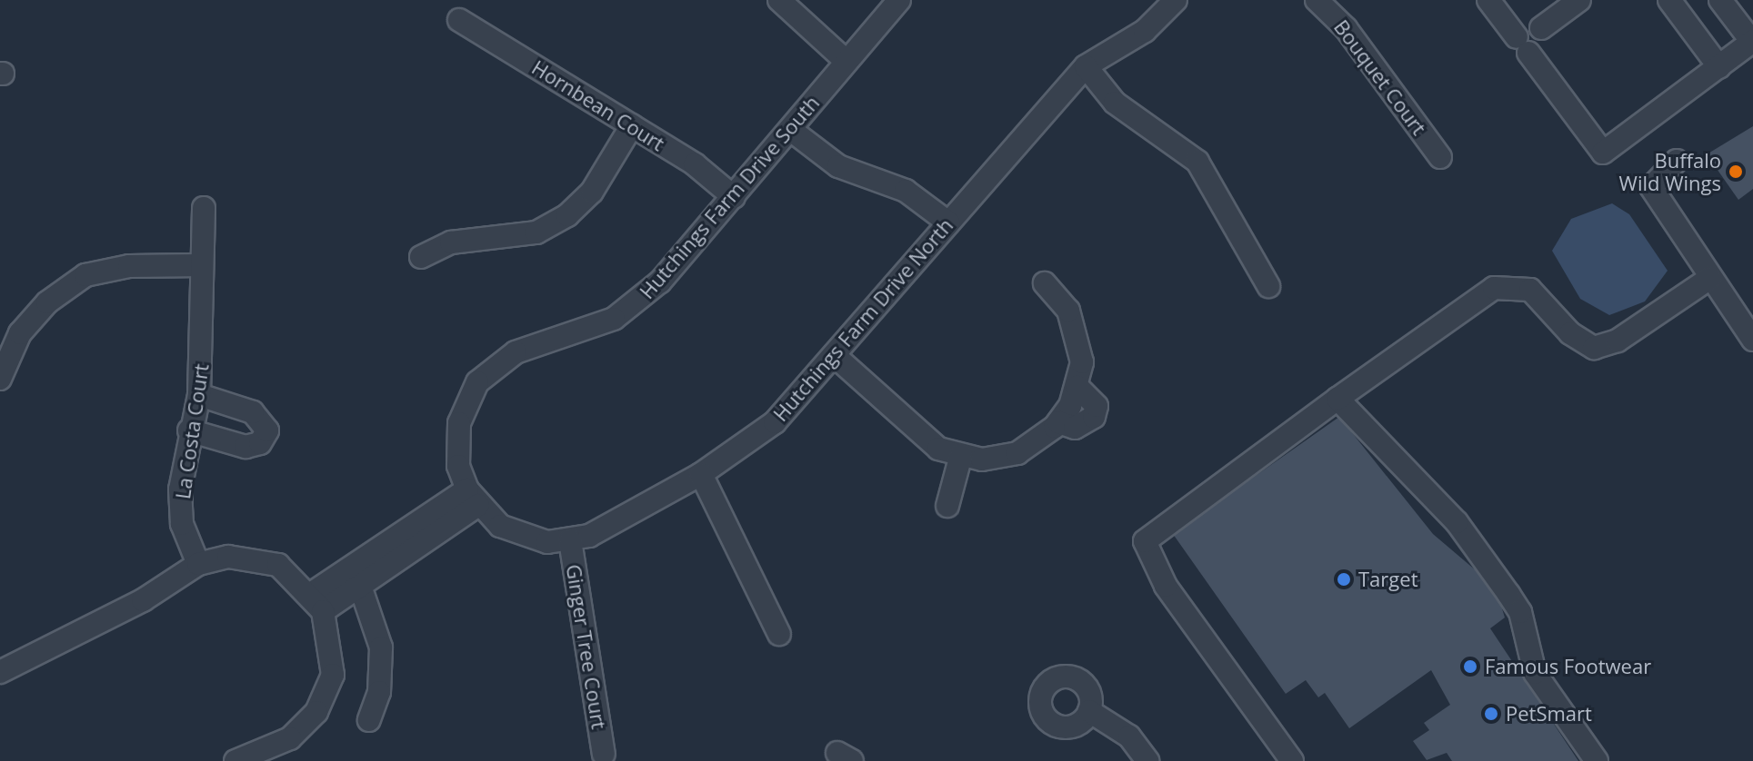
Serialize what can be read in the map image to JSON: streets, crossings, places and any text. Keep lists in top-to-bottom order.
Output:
{
  "streets": {
    "street": [
      "Bouquet Court",
      "Hornbean Court",
      "Hutchings Farm Drive South",
      "Hutchings Farm Drive North",
      "La Costa Court",
      "Ginger Tree Court"
    ]
  },
  "crossings": [
    ["Hornbean Court", "Hutchings Farm Drive South"],
    ["Hutchings Farm Drive South", "Hutchings Farm Drive North"],
    ["Hutchings Farm Drive North", "Ginger Tree Court"]
  ],
  "places": [
    "Buffalo Wild Wings",
    "Target",
    "Famous Footwear",
    "PetSmart"
  ]
}
